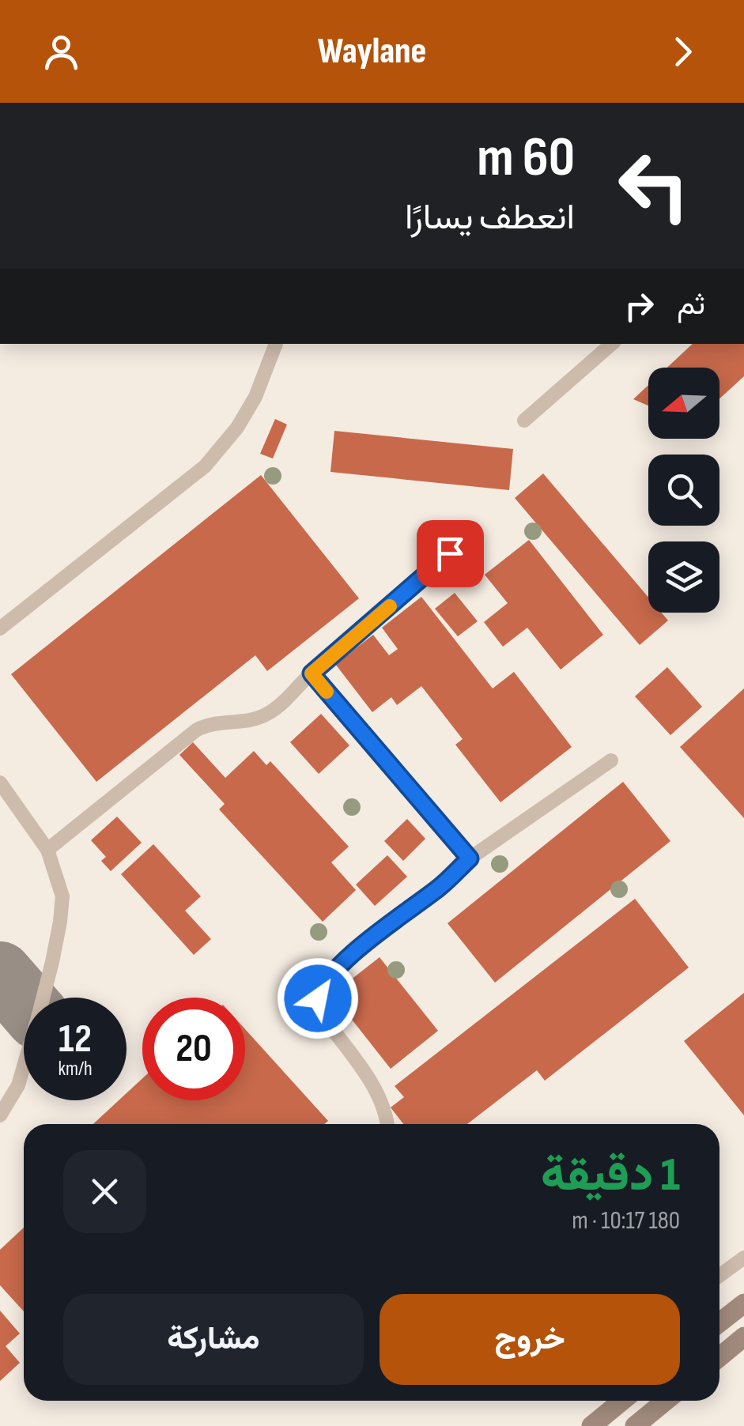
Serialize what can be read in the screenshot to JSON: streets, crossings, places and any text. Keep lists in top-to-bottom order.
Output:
{
  "north": "left",
  "page": {
    "header": "Waylane",
    "turn": ["60 m", "انعطف يسارًا"],
    "then": "ثم",
    "speed": "12 km/h",
    "limit": "20",
    "heading": ["1 دقيقة", "180 m · 10:17"],
    "buttons": ["خروج", "مشاركة"]
  }
}
